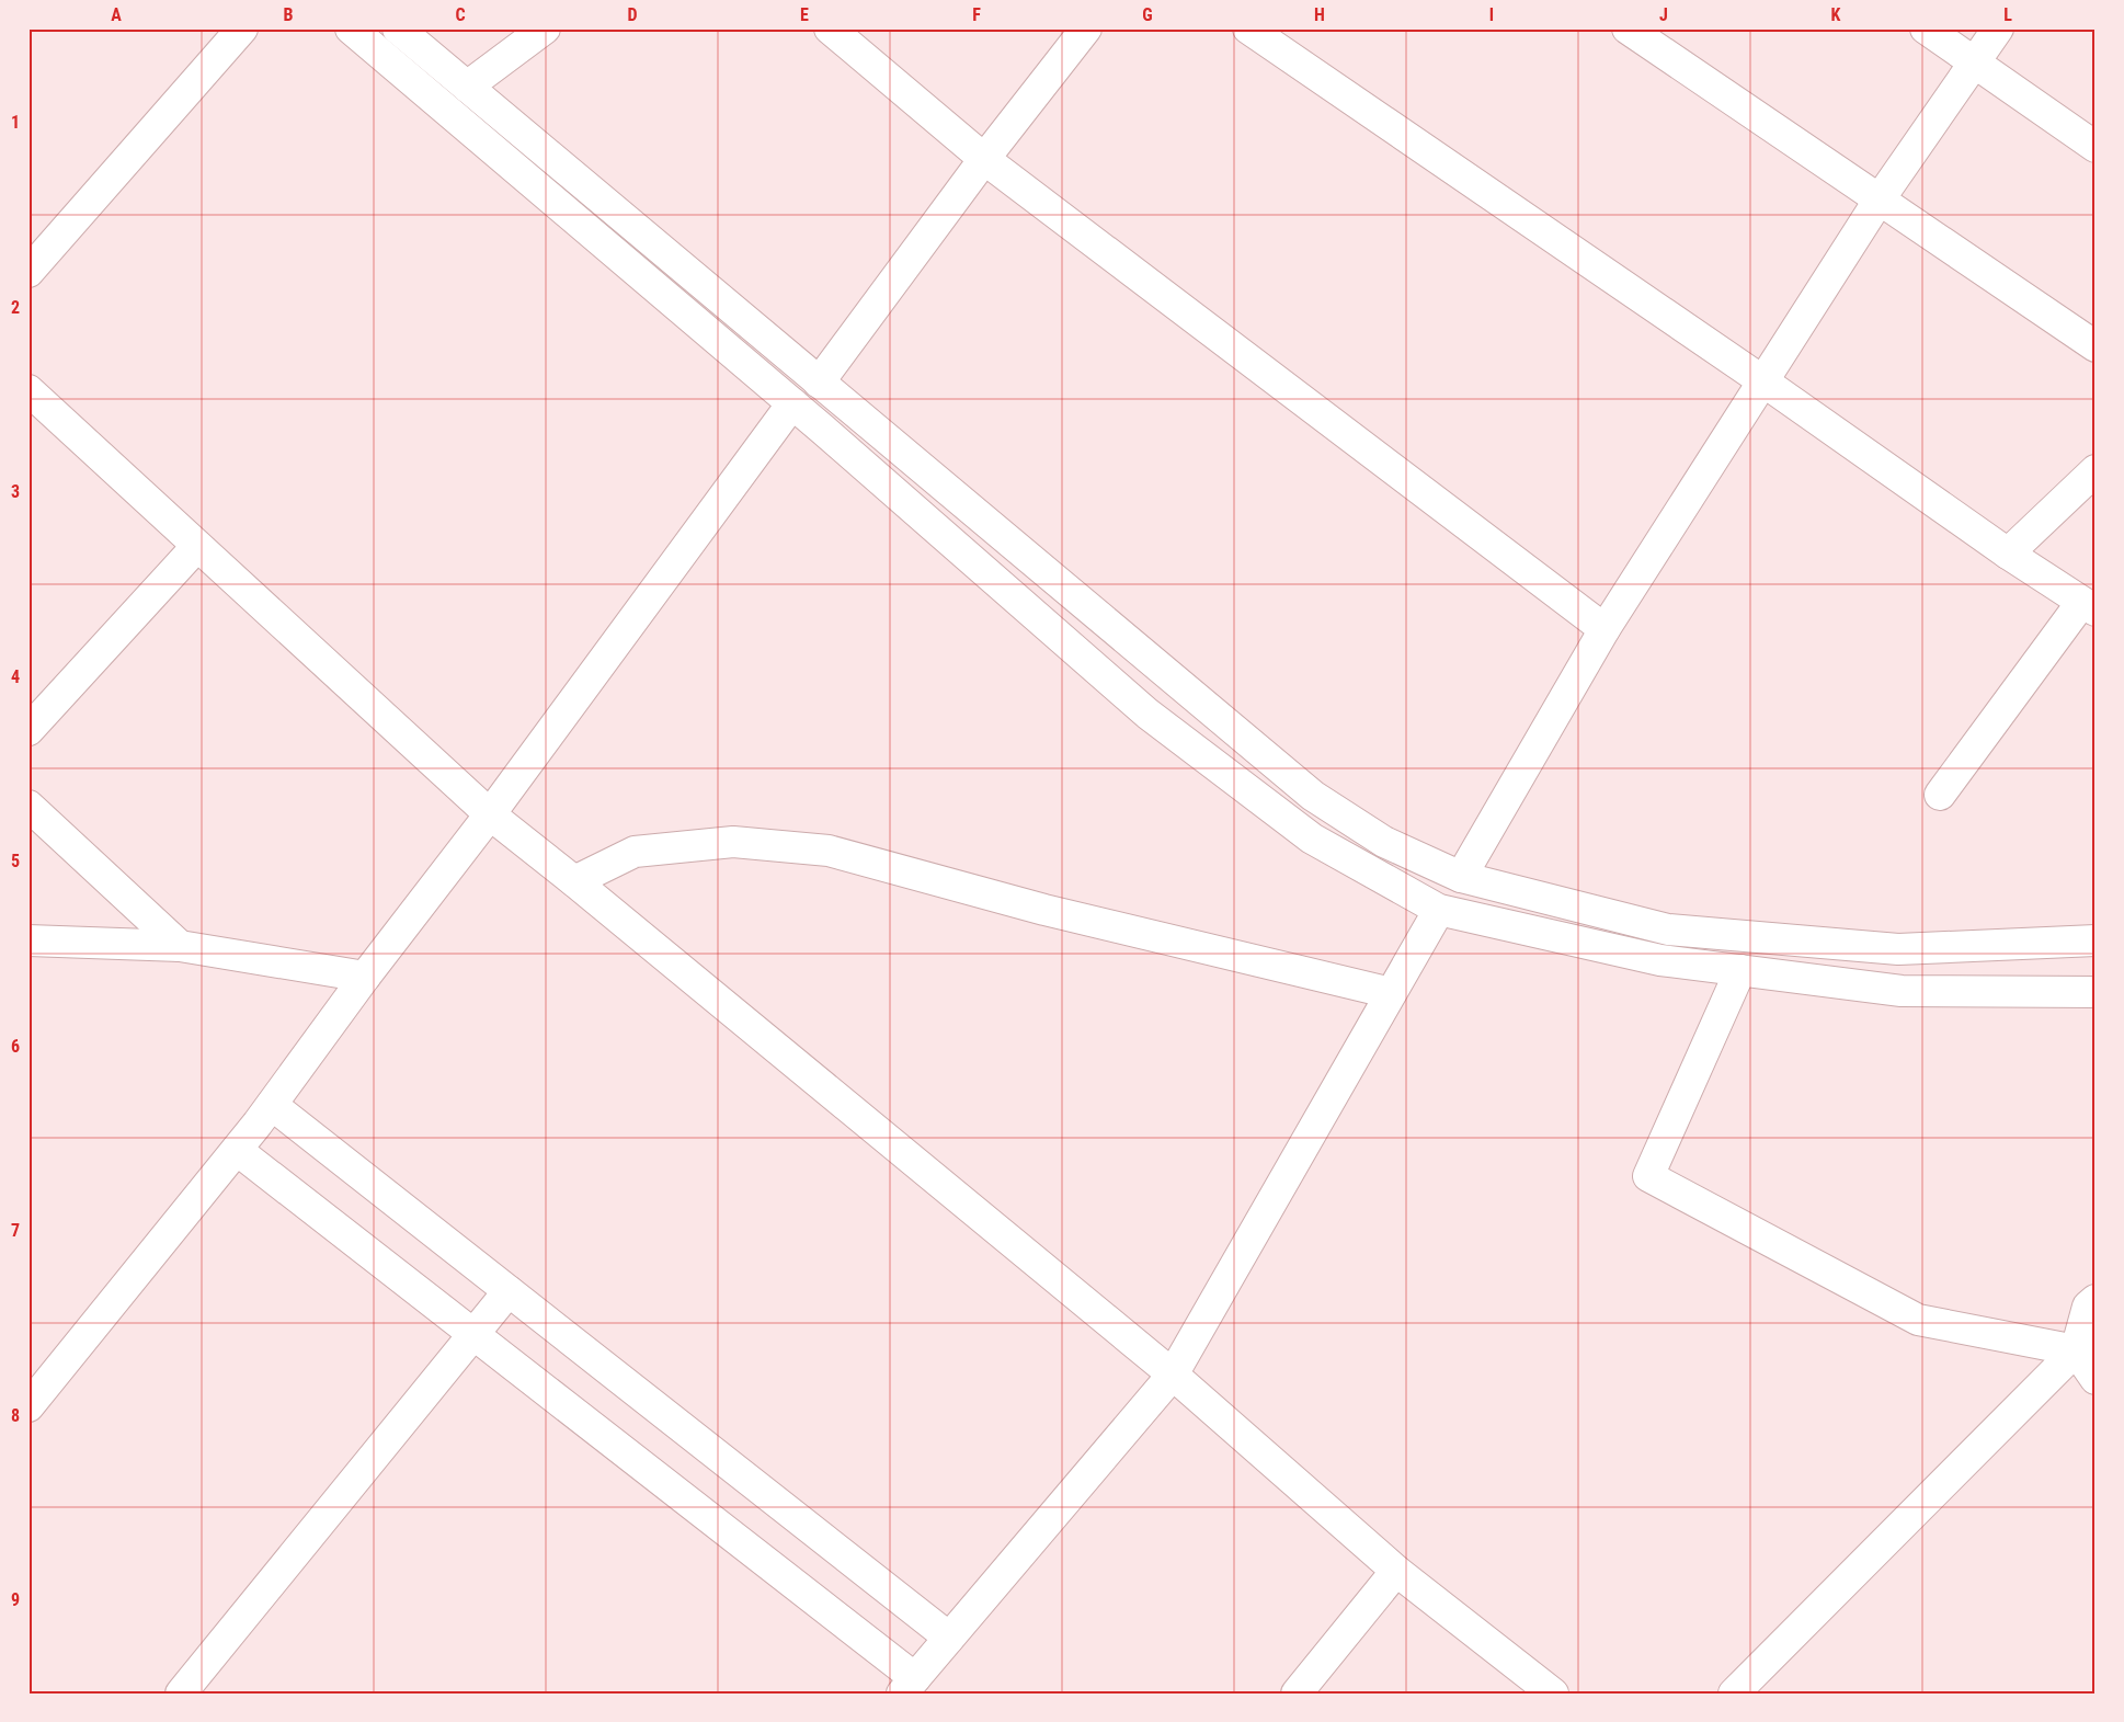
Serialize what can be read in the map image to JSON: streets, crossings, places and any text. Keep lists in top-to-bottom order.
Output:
{
  "grid": {
    "columns": [
      "A",
      "B",
      "C",
      "D",
      "E",
      "F",
      "G",
      "H",
      "I",
      "J",
      "K",
      "L"
    ],
    "rows": [
      "1",
      "2",
      "3",
      "4",
      "5",
      "6",
      "7",
      "8",
      "9"
    ]
  }
}
